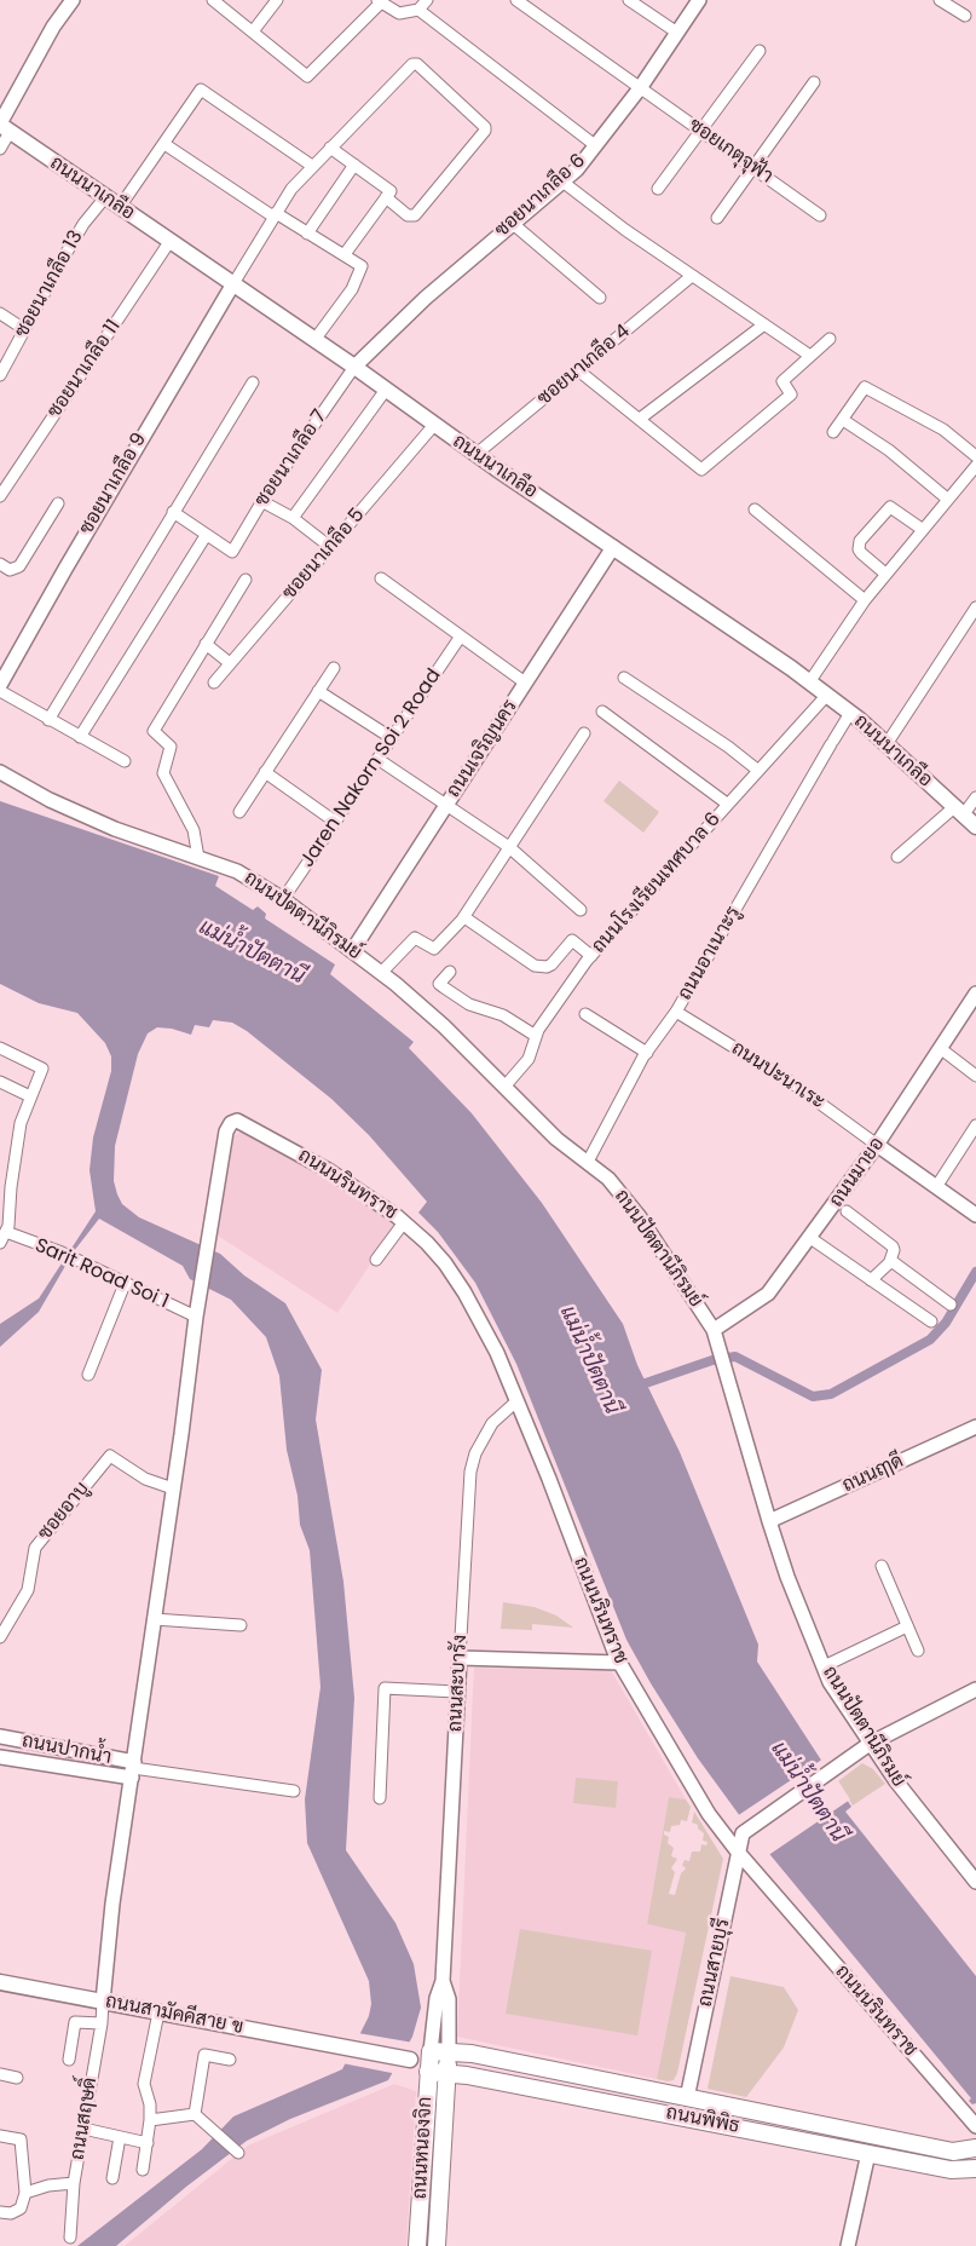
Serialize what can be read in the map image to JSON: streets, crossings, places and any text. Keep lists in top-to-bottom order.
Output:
{
  "streets": {
    "main road": [
      "ถนนนาเกลือ",
      "ถนนสามัคคีสาย ข",
      "ถนนพิพิธ",
      "ถนนหนองจิก"
    ],
    "street": [
      "ซอยเกตุจุฟ้า",
      "ซอยนาเกลือ 6",
      "ซอยนาเกลือ 13",
      "ซอยนาเกลือ 4",
      "ซอยนาเกลือ 11",
      "ซอยนาเกลือ 7",
      "ซอยนาเกลือ 9",
      "ซอยนาเกลือ 5",
      "ถนนเจริญนคร",
      "Jaren Nakorn Soi 2 Road",
      "ถนนโรงเรียนเทศบาล 6",
      "ถนนปัตตานีภิรมย์",
      "ถนนอาเนาะรู",
      "ถนนปะนาเระ",
      "ถนนมายอ",
      "ถนนนรินทราช",
      "Sarit Road Soi 1",
      "ถนนฤๅดี",
      "ซอยอาบู",
      "ถนนสะบารัง",
      "ถนนปากน้ำ",
      "ถนนสายบุรี",
      "ถนนสฤษดิ์"
    ]
  },
  "crossings": [
    ["ซอยเกตุจุฟ้า", "ซอยนาเกลือ 6"],
    ["ถนนนาเกลือ", "ซอยนาเกลือ 6"],
    ["ถนนนาเกลือ", "ซอยนาเกลือ 13"],
    ["ถนนนาเกลือ", "ซอยนาเกลือ 4"],
    ["ถนนนาเกลือ", "ซอยนาเกลือ 11"],
    ["ถนนนาเกลือ", "ซอยนาเกลือ 7"],
    ["ถนนนาเกลือ", "ซอยนาเกลือ 9"],
    ["ถนนนาเกลือ", "ซอยนาเกลือ 5"],
    ["ถนนนาเกลือ", "ถนนเจริญนคร"],
    ["ถนนนาเกลือ", "ถนนโรงเรียนเทศบาล 6"],
    ["ถนนนาเกลือ", "ถนนอาเนาะรู"],
    ["ซอยนาเกลือ 6", "ซอยนาเกลือ 7"],
    ["ถนนเจริญนคร", "ถนนปัตตานีภิรมย์"],
    ["Jaren Nakorn Soi 2 Road", "ถนนปัตตานีภิรมย์"],
    ["ถนนโรงเรียนเทศบาล 6", "ถนนปัตตานีภิรมย์"],
    ["ถนนปัตตานีภิรมย์", "ถนนอาเนาะรู"],
    ["ถนนปัตตานีภิรมย์", "ถนนมายอ"],
    ["ถนนปัตตานีภิรมย์", "ถนนฤๅดี"],
    ["ถนนปัตตานีภิรมย์", "ถนนสายบุรี"],
    ["ถนนอาเนาะรู", "ถนนปะนาเระ"],
    ["ถนนปะนาเระ", "ถนนมายอ"],
    ["ถนนนรินทราช", "Sarit Road Soi 1"],
    ["ถนนนรินทราช", "ถนนสะบารัง"],
    ["ถนนนรินทราช", "ถนนสายบุรี"],
    ["ถนนสายบุรี", "ถนนพิพิธ"],
    ["ถนนสามัคคีสาย ข", "ถนนสฤษดิ์"],
    ["ถนนพิพิธ", "ถนนหนองจิก"]
  ],
  "water": ["แม่น้ำปัตตานี"]
}
